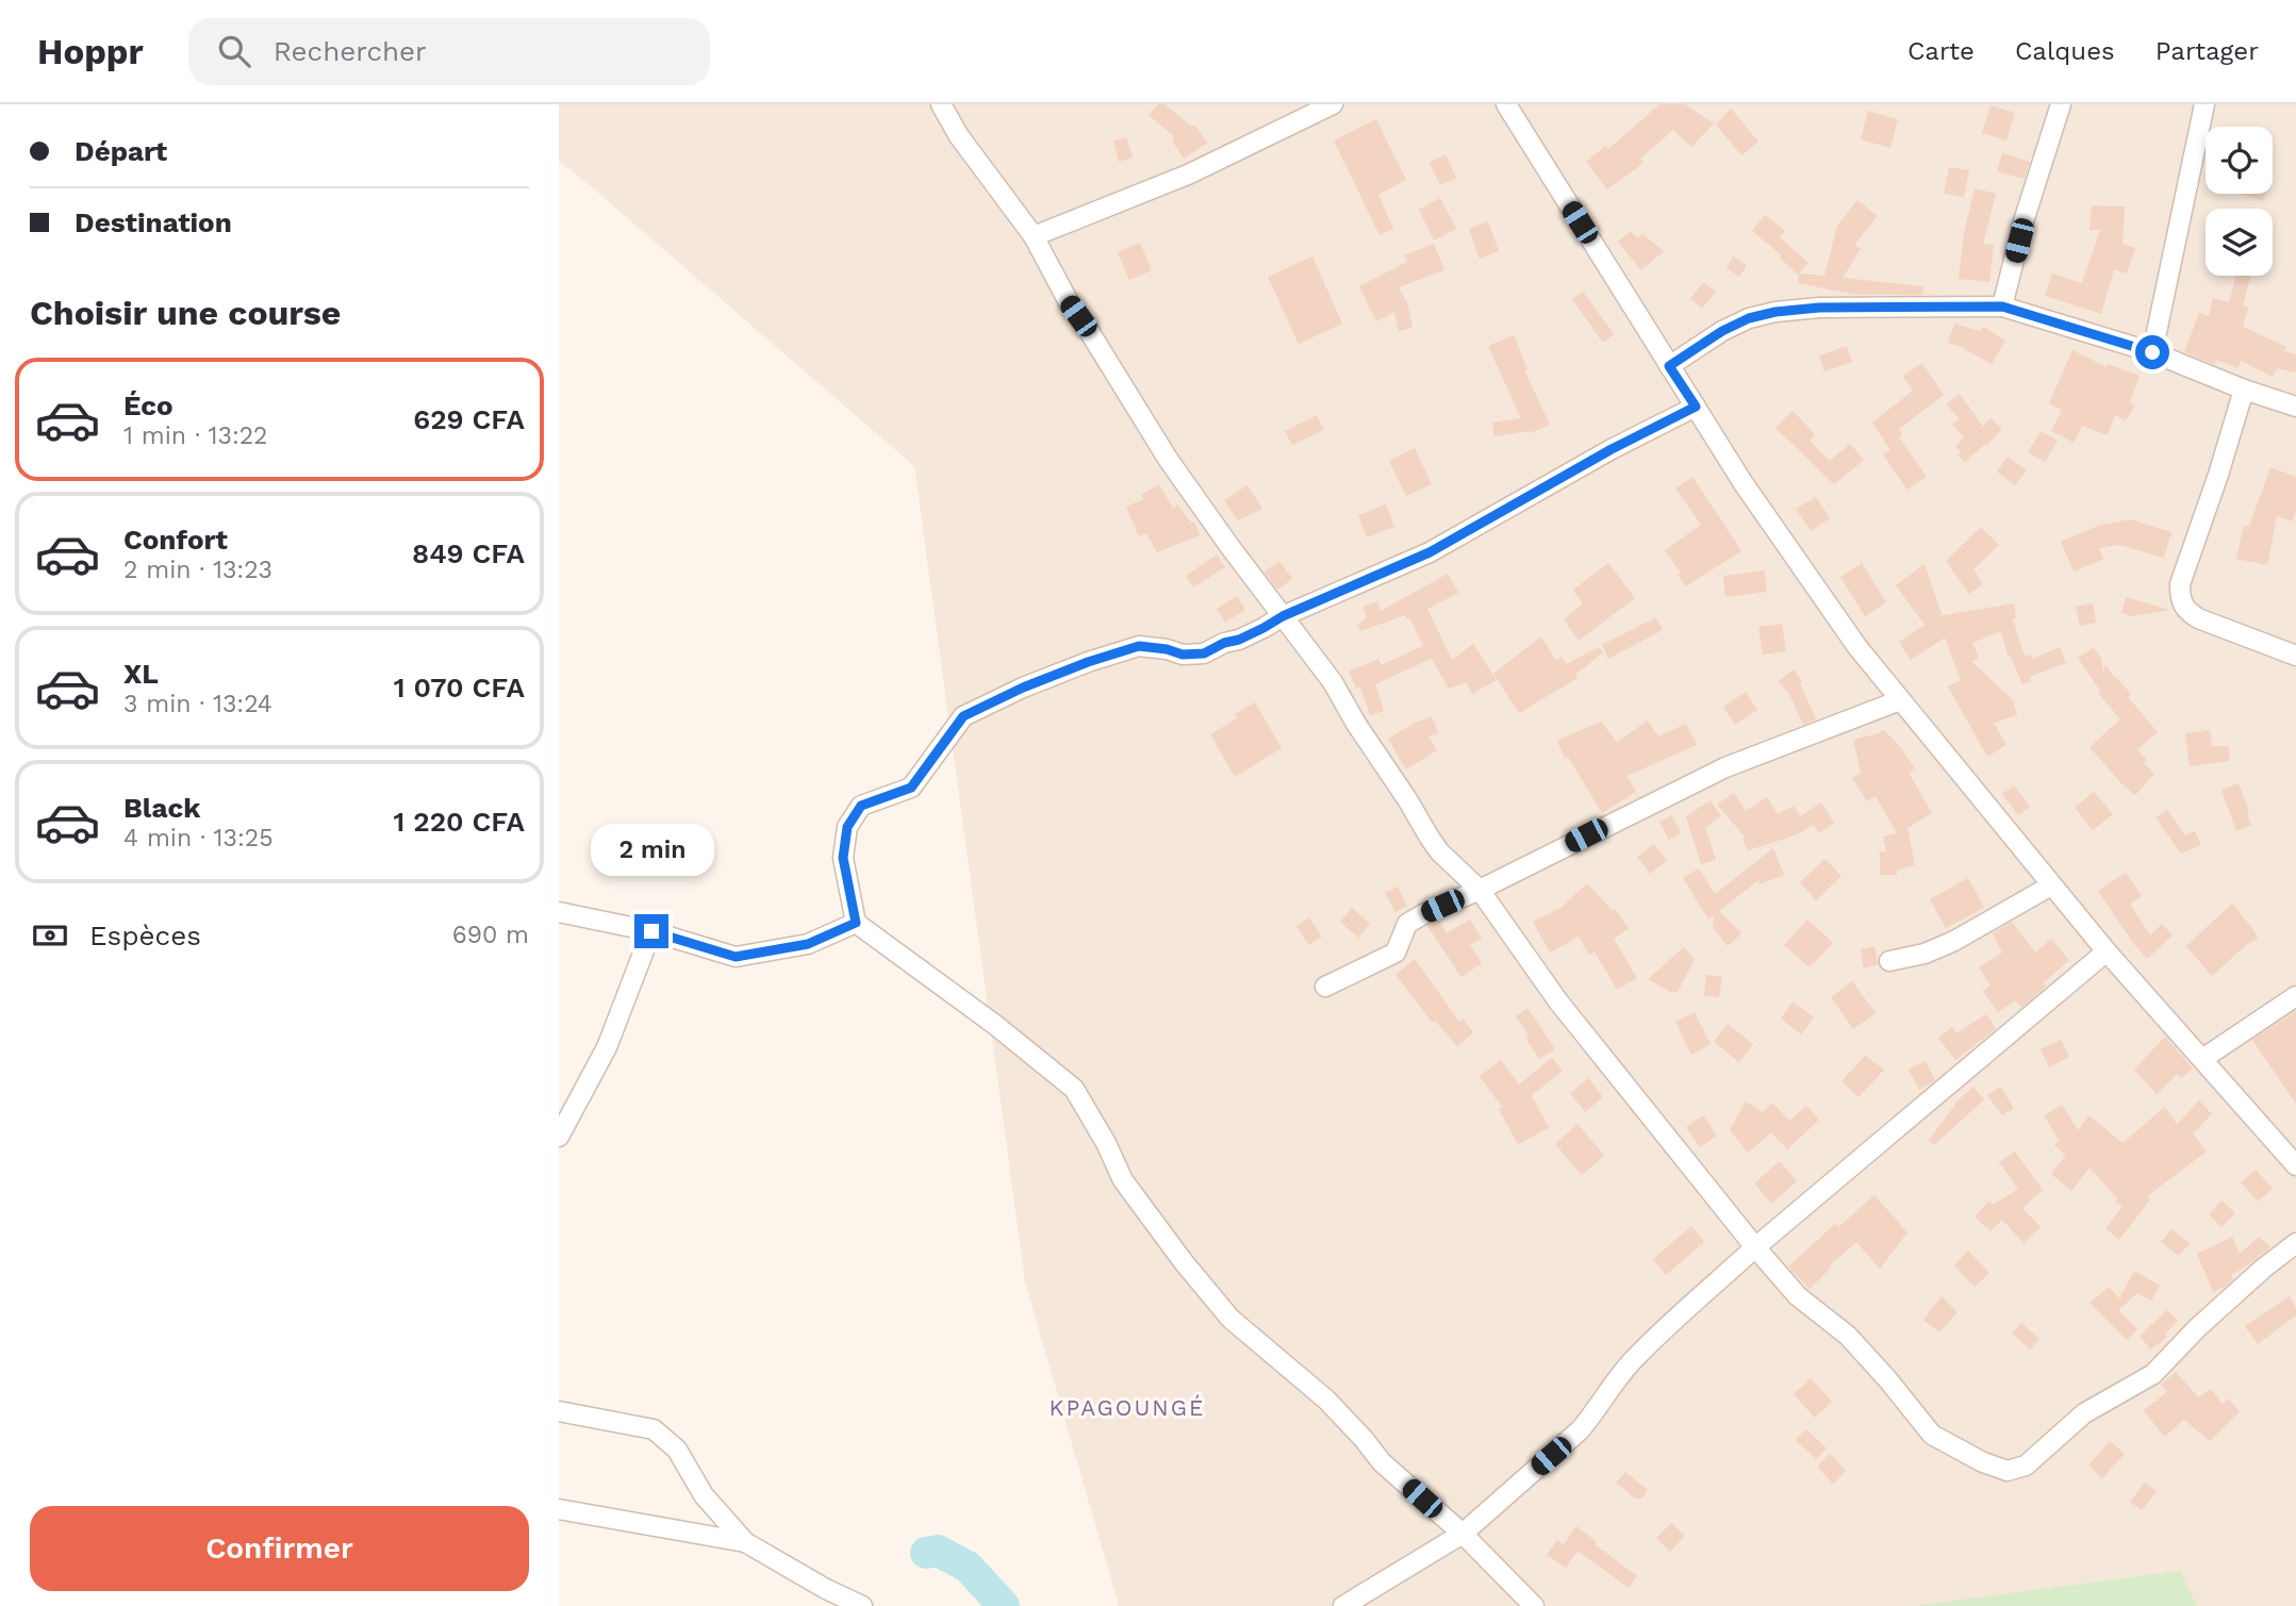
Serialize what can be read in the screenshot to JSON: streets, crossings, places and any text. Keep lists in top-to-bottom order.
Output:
{
  "districts": ["KPAGOUNGÉ"],
  "page": {
    "header": "Hoppr",
    "search": "Rechercher",
    "nav": ["Carte", "Calques", "Partager"],
    "banner": ["Départ", "Destination"],
    "heading": "Choisir une course",
    "list": [
      {
        "name": "Éco",
        "note": "1 min · 13:22",
        "value": "629 CFA"
      },
      {
        "name": "Confort",
        "note": "2 min · 13:23",
        "value": "849 CFA"
      },
      {
        "name": "XL",
        "note": "3 min · 13:24",
        "value": "1 070 CFA"
      },
      {
        "name": "Black",
        "note": "4 min · 13:25",
        "value": "1 220 CFA"
      }
    ],
    "bubble": "2 min",
    "pay": ["Espèces", "690 m"],
    "buttons": "Confirmer"
  }
}
